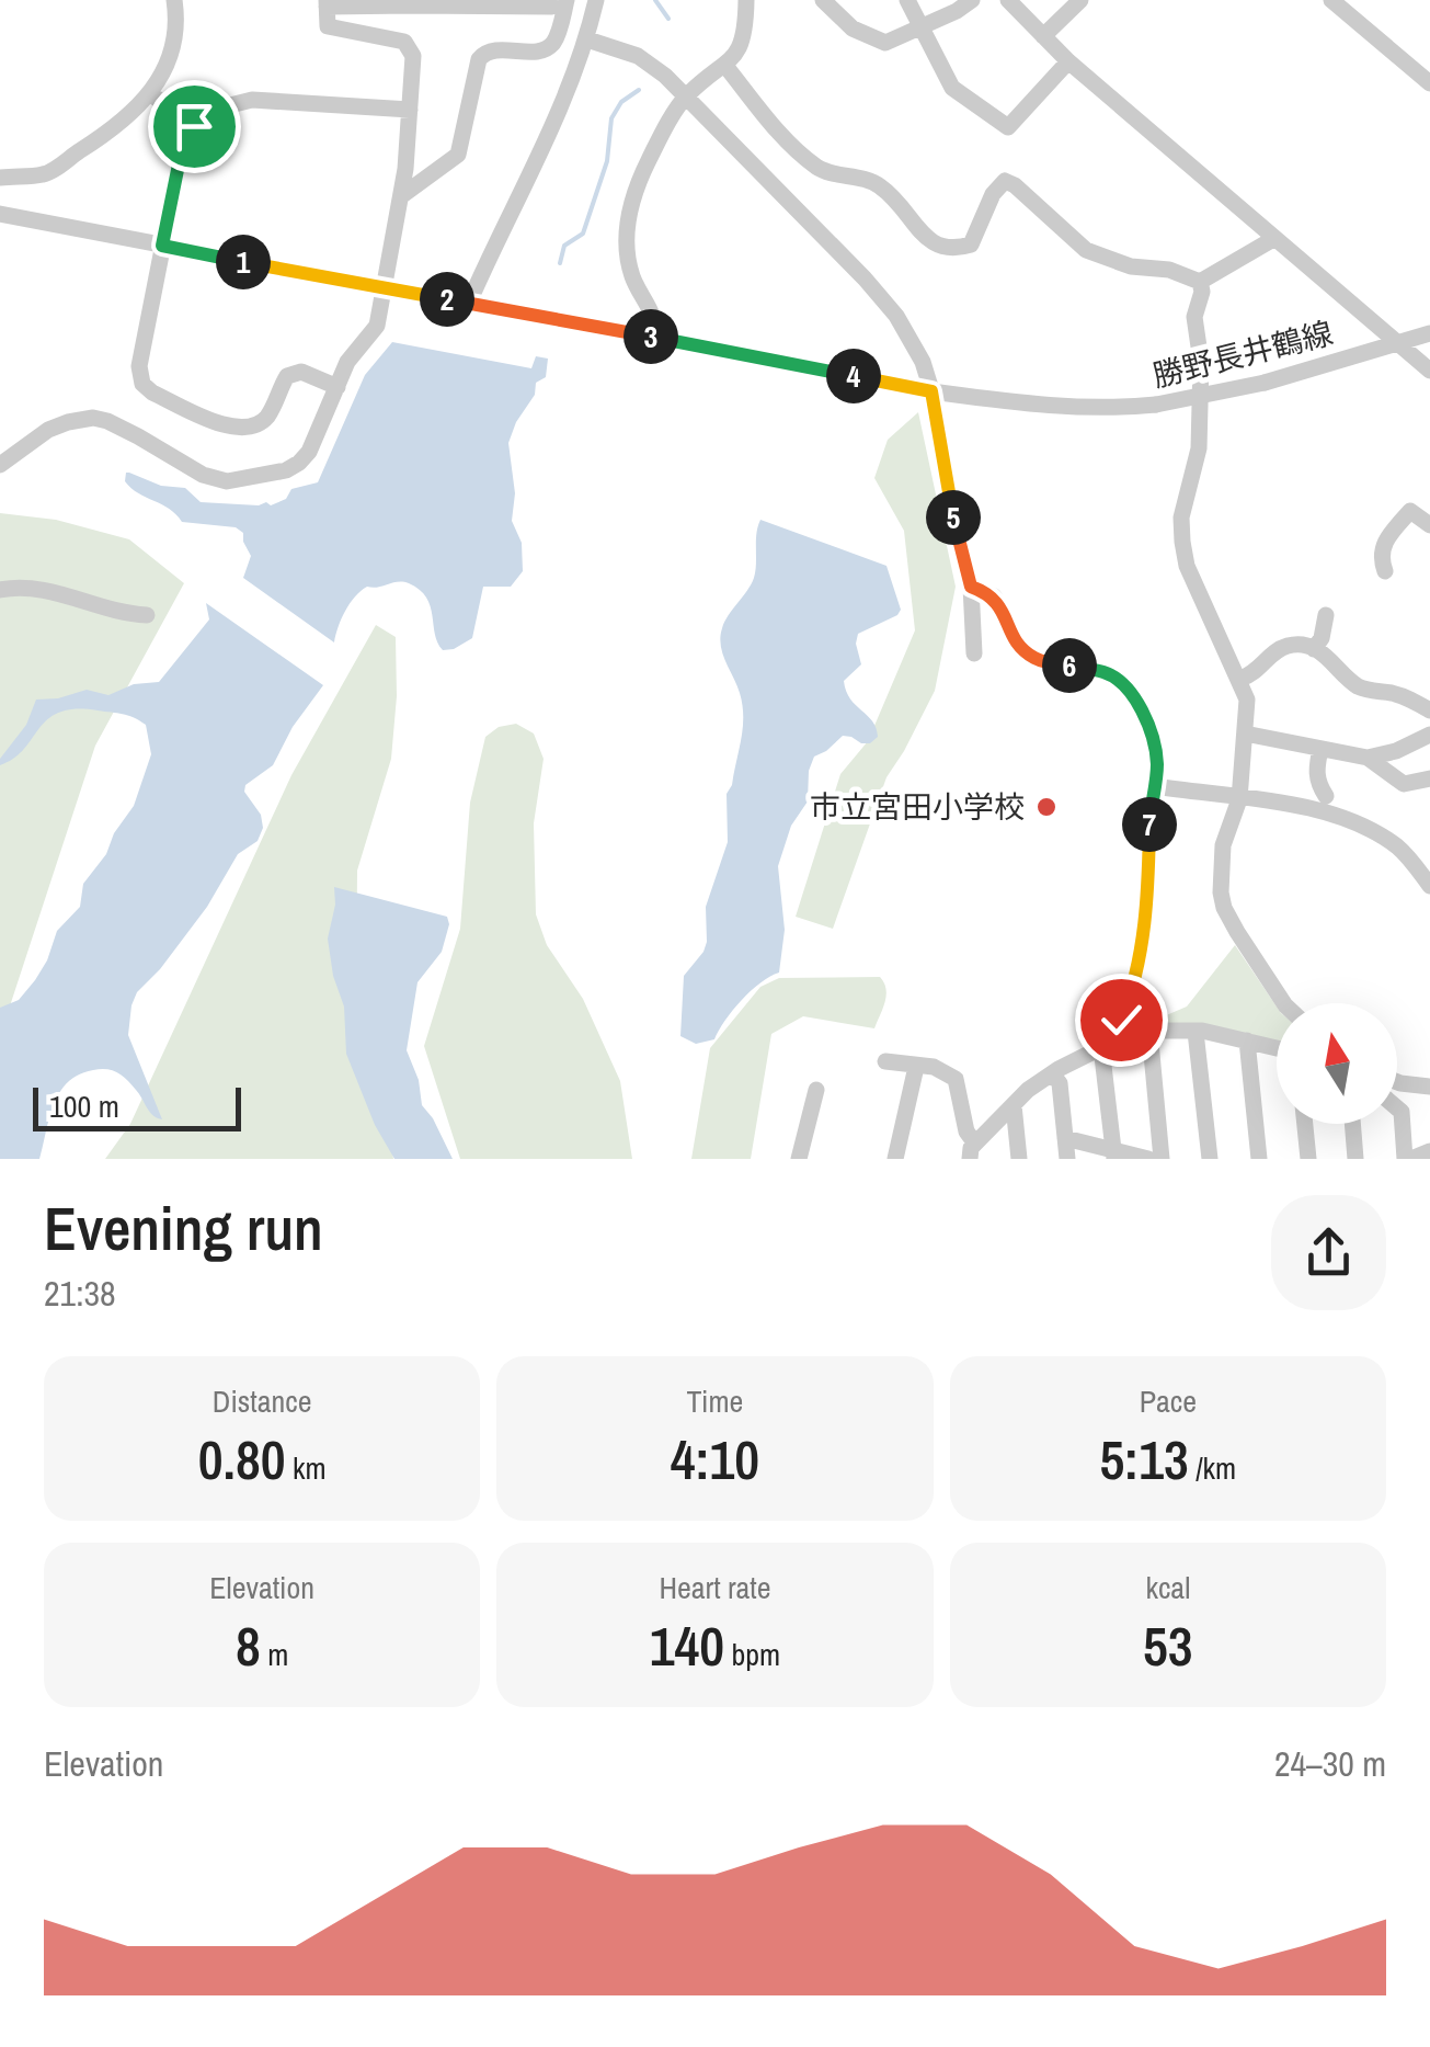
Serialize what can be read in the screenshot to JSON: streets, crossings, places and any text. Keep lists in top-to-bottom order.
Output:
{
  "streets": {
    "street": ["勝野長井鶴線"]
  },
  "places": ["市立宮田小学校"],
  "scale_bar": "100 m",
  "north": "top",
  "page": {
    "pins": [
      "1",
      "2",
      "3",
      "4",
      "5",
      "6",
      "7"
    ],
    "scale": "100 m",
    "heading": ["Evening run", "21:38"],
    "stats": [
      ["Distance", "0.80 km"],
      ["Time", "4:10"],
      ["Pace", "5:13 /km"],
      ["Elevation", "8 m"],
      ["Heart rate", "140 bpm"],
      ["kcal", "53"]
    ],
    "chart": ["Elevation", "24–30 m"]
  }
}
